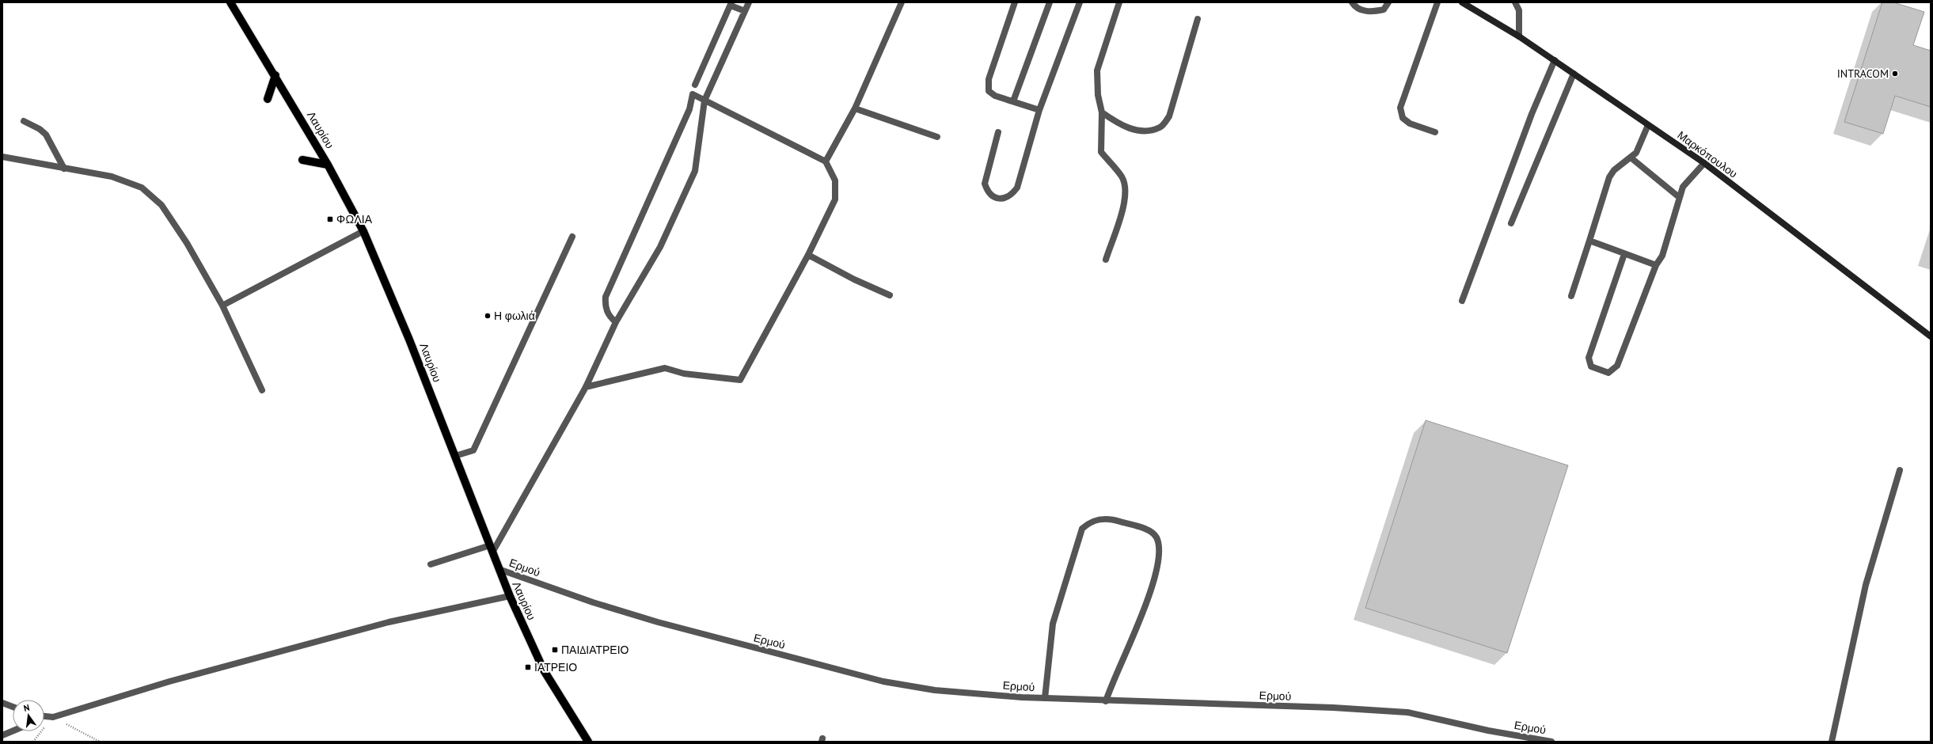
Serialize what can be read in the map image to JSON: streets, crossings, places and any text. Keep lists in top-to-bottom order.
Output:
{
  "streets": {
    "main road": ["Λαυρίου", "Μαρκόπουλου"],
    "street": ["Ερμού"]
  },
  "crossings": [
    ["Λαυρίου", "Ερμού"]
  ],
  "places": {
    "other": ["INTRACOM", "Η φωλιά"],
    "transit": ["ΦΩΛΙΑ", "ΠΑΙΔΙΑΤΡΕΙΟ", "ΙΑΤΡΕΙΟ"]
  },
  "north": "top"
}
